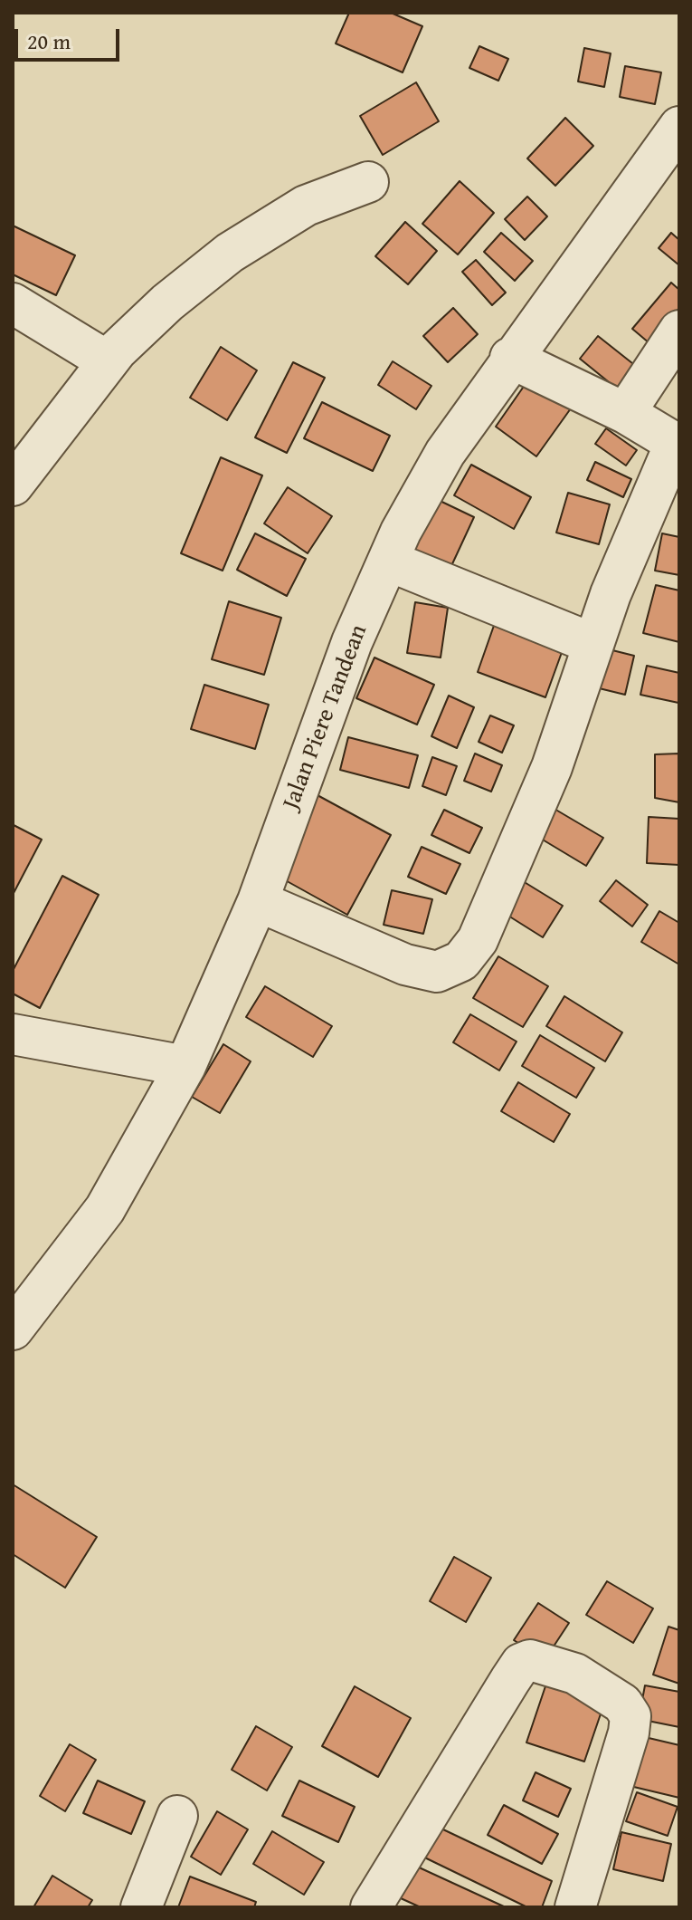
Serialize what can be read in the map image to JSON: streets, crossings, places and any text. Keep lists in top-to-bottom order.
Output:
{
  "streets": {
    "street": ["Jalan Piere Tandean"]
  },
  "scale_bar": "20 m"
}
